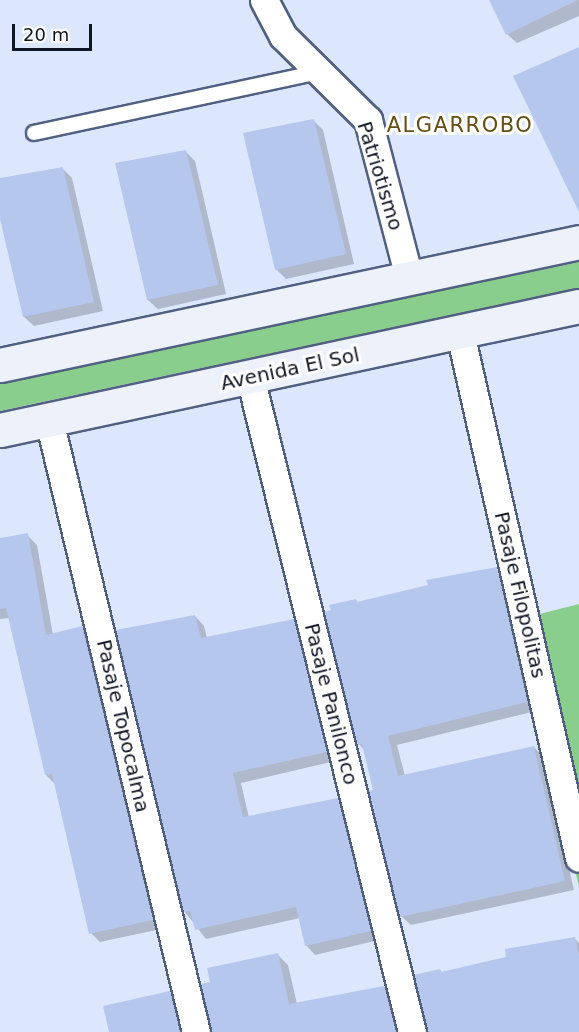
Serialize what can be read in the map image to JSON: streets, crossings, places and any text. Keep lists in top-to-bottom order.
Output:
{
  "streets": {
    "main road": ["Avenida El Sol"],
    "street": [
      "Patriotismo",
      "Pasaje Filopolitas",
      "Pasaje Panilonco",
      "Pasaje Topocalma"
    ]
  },
  "crossings": [
    ["Avenida El Sol", "Pasaje Filopolitas"],
    ["Avenida El Sol", "Pasaje Panilonco"],
    ["Avenida El Sol", "Pasaje Topocalma"]
  ],
  "districts": ["ALGARROBO"],
  "scale_bar": "20 m"
}
